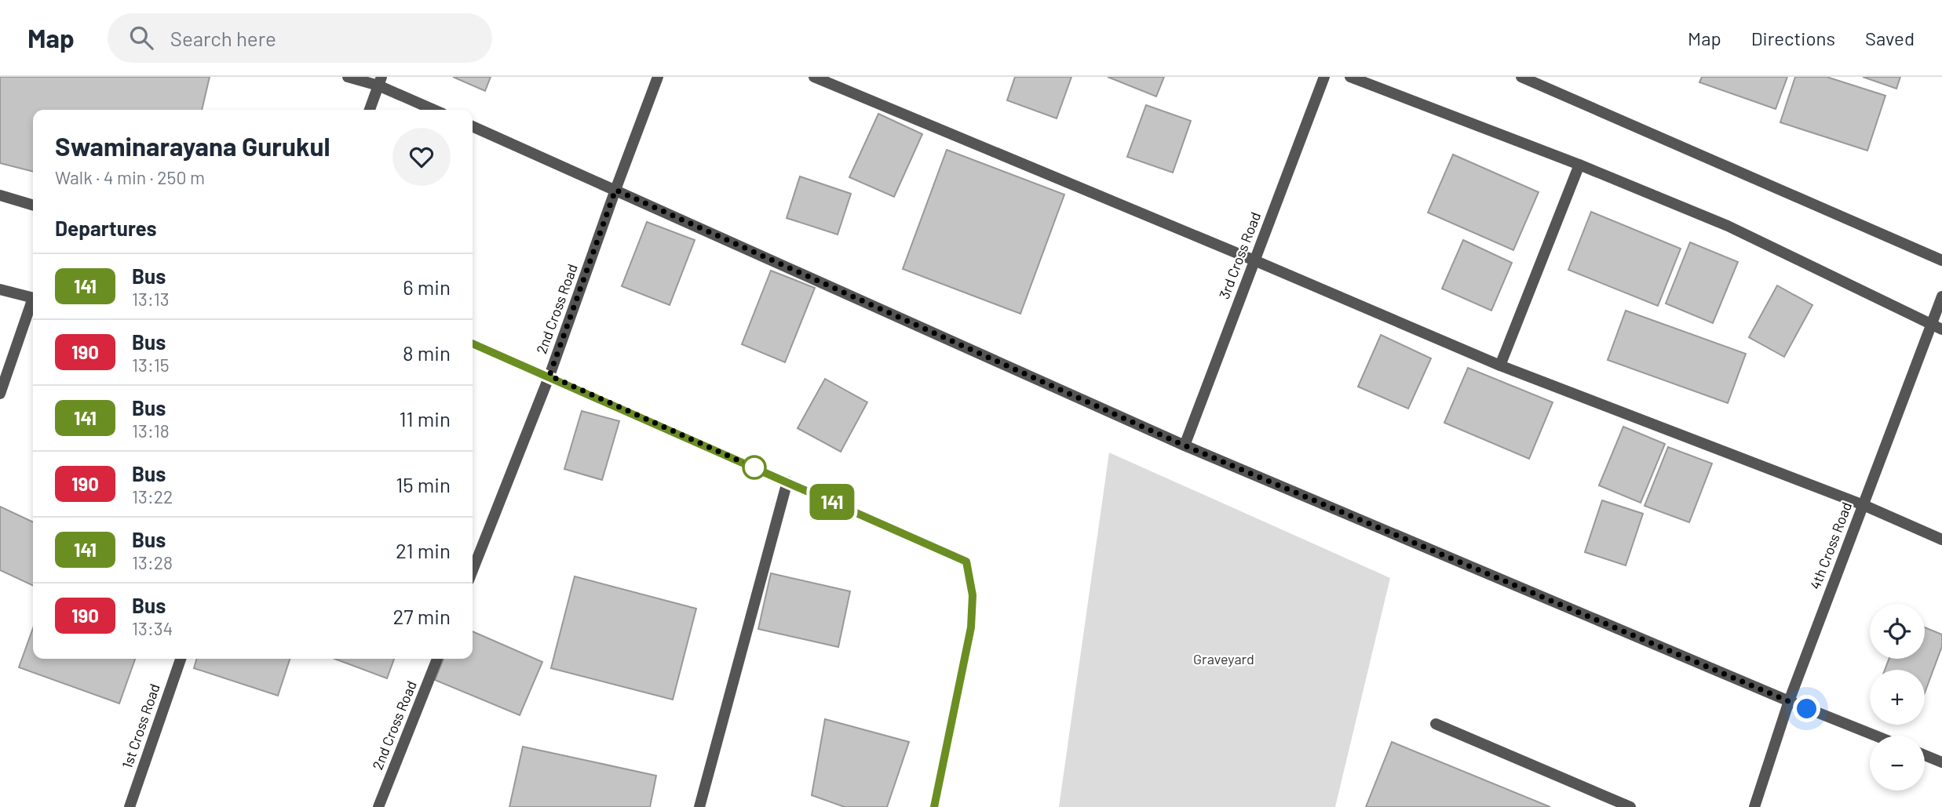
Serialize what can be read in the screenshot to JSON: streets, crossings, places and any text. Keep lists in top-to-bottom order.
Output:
{
  "streets": {
    "street": [
      "3rd Cross Road",
      "2nd Cross Road",
      "4th Cross Road",
      "1st Cross Road"
    ]
  },
  "parks": ["Graveyard"],
  "lines": ["bus line 141"],
  "page": {
    "header": "Map",
    "search": "Search here",
    "nav": ["Map", "Directions", "Saved"],
    "on_map": "141",
    "heading": [
      ["Swaminarayana Gurukul", "Walk · 4 min · 250 m"],
      "Departures"
    ],
    "list": [
      {
        "mark": "141",
        "name": "Bus",
        "note": "13:13",
        "value": "6 min"
      },
      {
        "mark": "190",
        "name": "Bus",
        "note": "13:15",
        "value": "8 min"
      },
      {
        "mark": "141",
        "name": "Bus",
        "note": "13:18",
        "value": "11 min"
      },
      {
        "mark": "190",
        "name": "Bus",
        "note": "13:22",
        "value": "15 min"
      },
      {
        "mark": "141",
        "name": "Bus",
        "note": "13:28",
        "value": "21 min"
      },
      {
        "mark": "190",
        "name": "Bus",
        "note": "13:34",
        "value": "27 min"
      }
    ],
    "map_buttons": ["+", "−"]
  }
}
